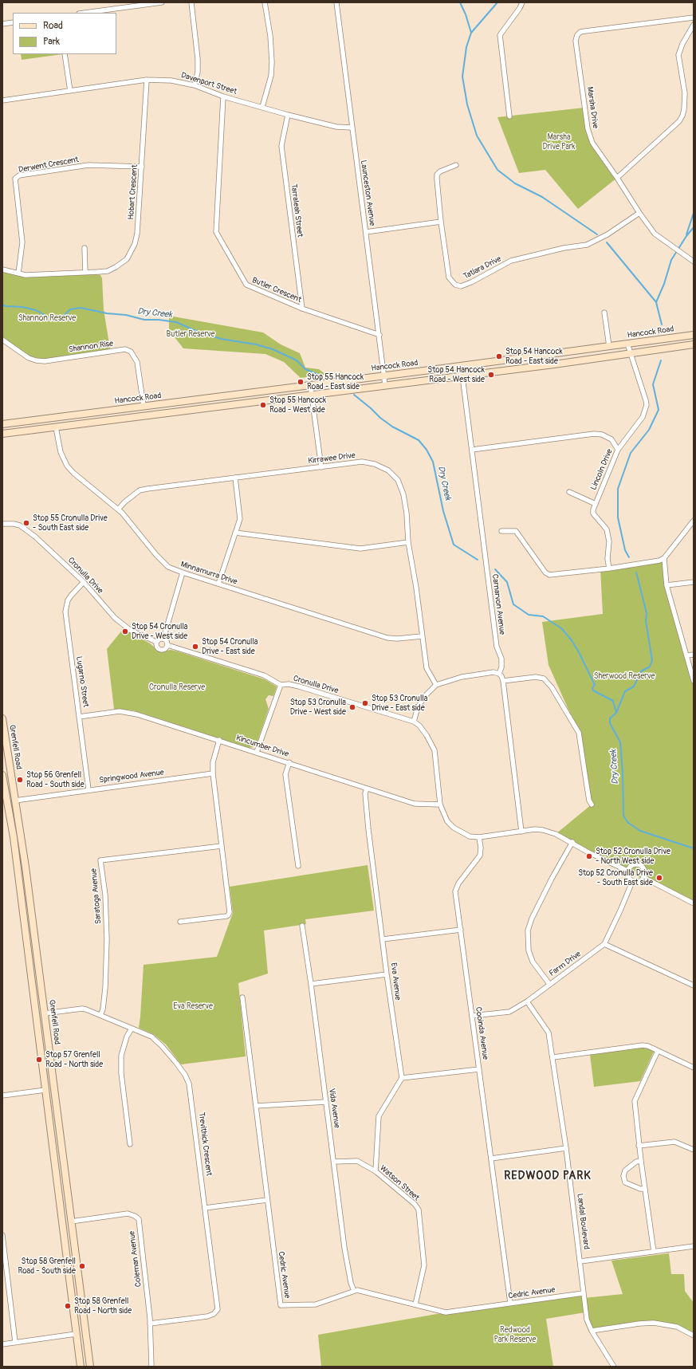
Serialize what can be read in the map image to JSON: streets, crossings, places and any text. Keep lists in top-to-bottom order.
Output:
{
  "streets": {
    "main road": ["Hancock Road", "Grenfell Road"],
    "street": [
      "Davenport Street",
      "Marsha Drive",
      "Derwent Crescent",
      "Hobart Crescent",
      "Launceston Avenue",
      "Tarraleah Street",
      "Tatiara Drive",
      "Butler Crescent",
      "Shannon Rise",
      "Kirrawee Drive",
      "Lincoln Drive",
      "Minnamurra Drive",
      "Cronulla Drive",
      "Carnarvon Avenue",
      "Lugarno Street",
      "Kincumber Drive",
      "Springwood Avenue",
      "Saratoga Avenue",
      "Farm Drive",
      "Eva Avenue",
      "Cooinda Avenue",
      "Vida Avenue",
      "Trevithick Crescent",
      "Watson Street",
      "Landal Boulevard",
      "Coleman Avenue",
      "Cedric Avenue"
    ]
  },
  "crossings": [
    ["Davenport Street", "Hobart Crescent"],
    ["Davenport Street", "Launceston Avenue"],
    ["Davenport Street", "Tarraleah Street"],
    ["Davenport Street", "Butler Crescent"],
    ["Marsha Drive", "Tatiara Drive"],
    ["Derwent Crescent", "Hobart Crescent"],
    ["Launceston Avenue", "Butler Crescent"],
    ["Launceston Avenue", "Hancock Road"],
    ["Tarraleah Street", "Butler Crescent"],
    ["Hancock Road", "Shannon Rise"],
    ["Hancock Road", "Lincoln Drive"],
    ["Kirrawee Drive", "Minnamurra Drive"],
    ["Cronulla Drive", "Lugarno Street"],
    ["Cronulla Drive", "Kincumber Drive"],
    ["Cronulla Drive", "Cooinda Avenue"],
    ["Lugarno Street", "Kincumber Drive"],
    ["Lugarno Street", "Springwood Avenue"],
    ["Kincumber Drive", "Eva Avenue"],
    ["Grenfell Road", "Springwood Avenue"],
    ["Grenfell Road", "Trevithick Crescent"],
    ["Grenfell Road", "Coleman Avenue"],
    ["Saratoga Avenue", "Trevithick Crescent"],
    ["Farm Drive", "Cooinda Avenue"],
    ["Farm Drive", "Landal Boulevard"],
    ["Cooinda Avenue", "Cedric Avenue"],
    ["Vida Avenue", "Watson Street"],
    ["Vida Avenue", "Cedric Avenue"],
    ["Trevithick Crescent", "Coleman Avenue"],
    ["Watson Street", "Cedric Avenue"],
    ["Landal Boulevard", "Cedric Avenue"]
  ],
  "districts": ["REDWOOD PARK"],
  "water": ["Dry Creek"],
  "parks": [
    "Marsha Drive Park",
    "Shannon Reserve",
    "Butler Reserve",
    "Sherwood Reserve",
    "Cronulla Reserve",
    "Eva Reserve",
    "Redwood Park Reserve"
  ],
  "places": [
    "Stop 54 Hancock Road - East side",
    "Stop 54 Hancock Road - West side",
    "Stop 55 Hancock Road - East side",
    "Stop 55 Hancock Road - West side",
    "Stop 55 Cronulla Drive - South East side",
    "Stop 54 Cronulla Drive - West side",
    "Stop 54 Cronulla Drive - East side",
    "Stop 53 Cronulla Drive - East side",
    "Stop 53 Cronulla Drive - West side",
    "Stop 56 Grenfell Road - South side",
    "Stop 52 Cronulla Drive - North West side",
    "Stop 52 Cronulla Drive - South East side",
    "Stop 57 Grenfell Road - North side",
    "Stop 58 Grenfell Road - South side",
    "Stop 58 Grenfell Road - North side"
  ],
  "legend": ["Road", "Park"]
}
